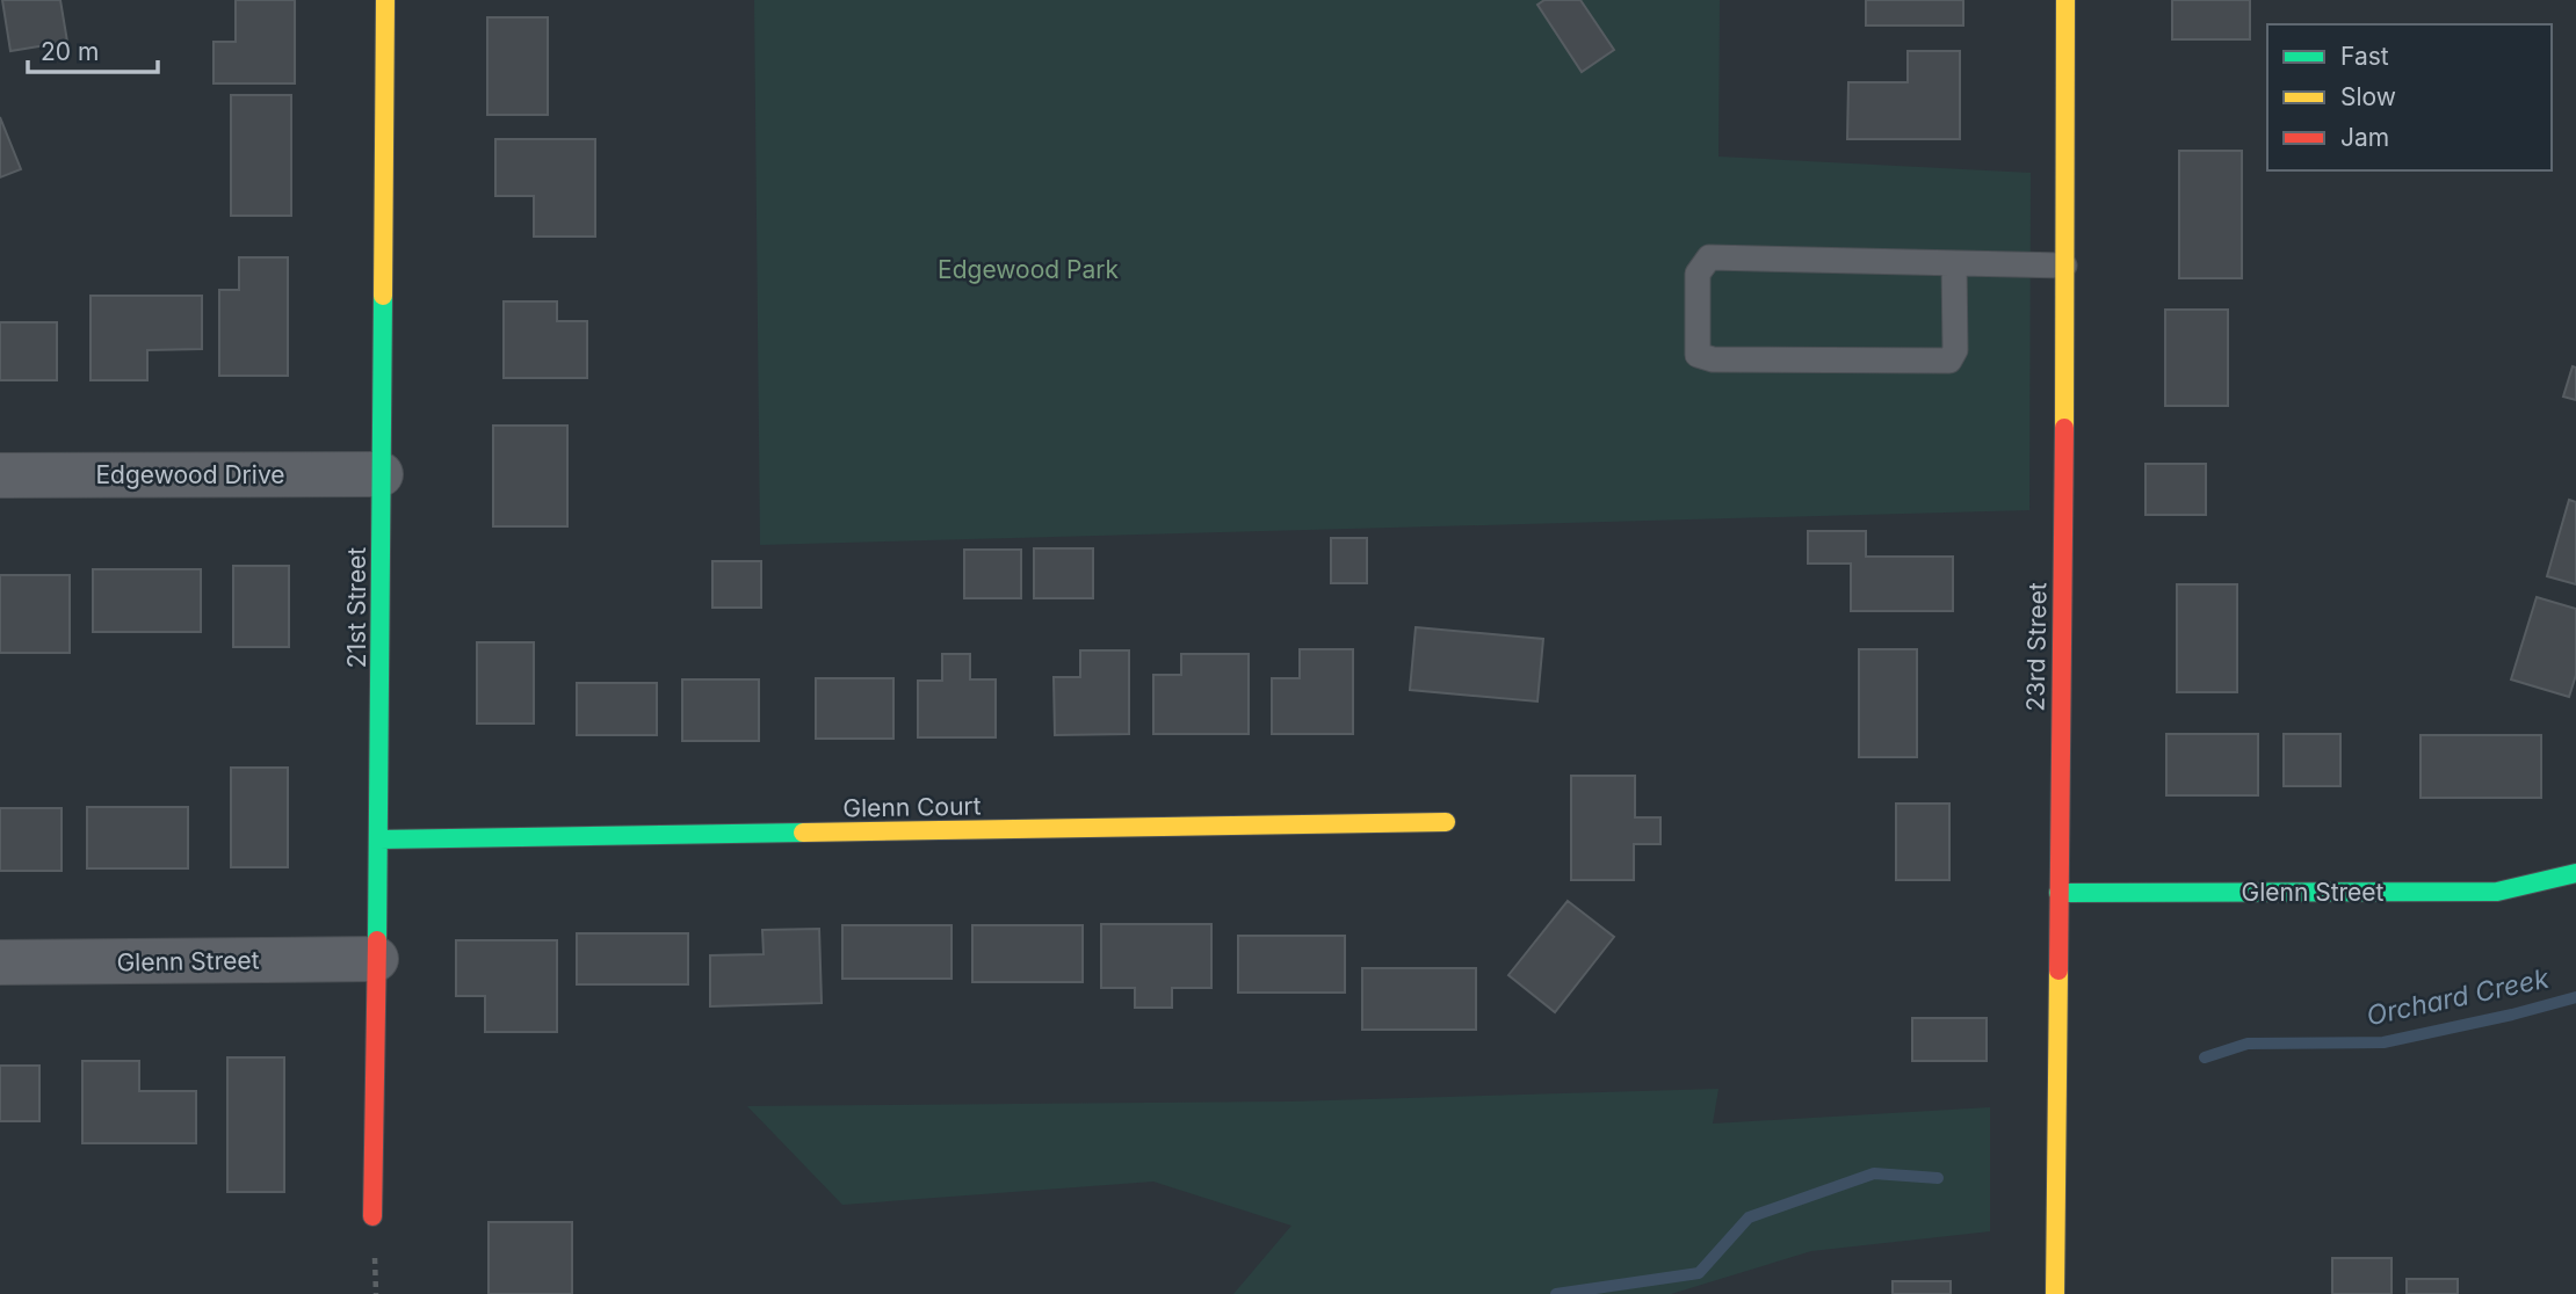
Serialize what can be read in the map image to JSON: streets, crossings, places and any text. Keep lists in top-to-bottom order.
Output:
{
  "streets": {
    "street": [
      "Edgewood Drive",
      "21st Street",
      "23rd Street",
      "Glenn Court",
      "Glenn Street"
    ]
  },
  "crossings": [
    ["Edgewood Drive", "21st Street"],
    ["21st Street", "Glenn Court"],
    ["21st Street", "Glenn Street"],
    ["23rd Street", "Glenn Street"]
  ],
  "water": ["Orchard Creek"],
  "parks": ["Edgewood Park"],
  "legend": ["Fast", "Slow", "Jam"],
  "scale_bar": "20 m"
}
